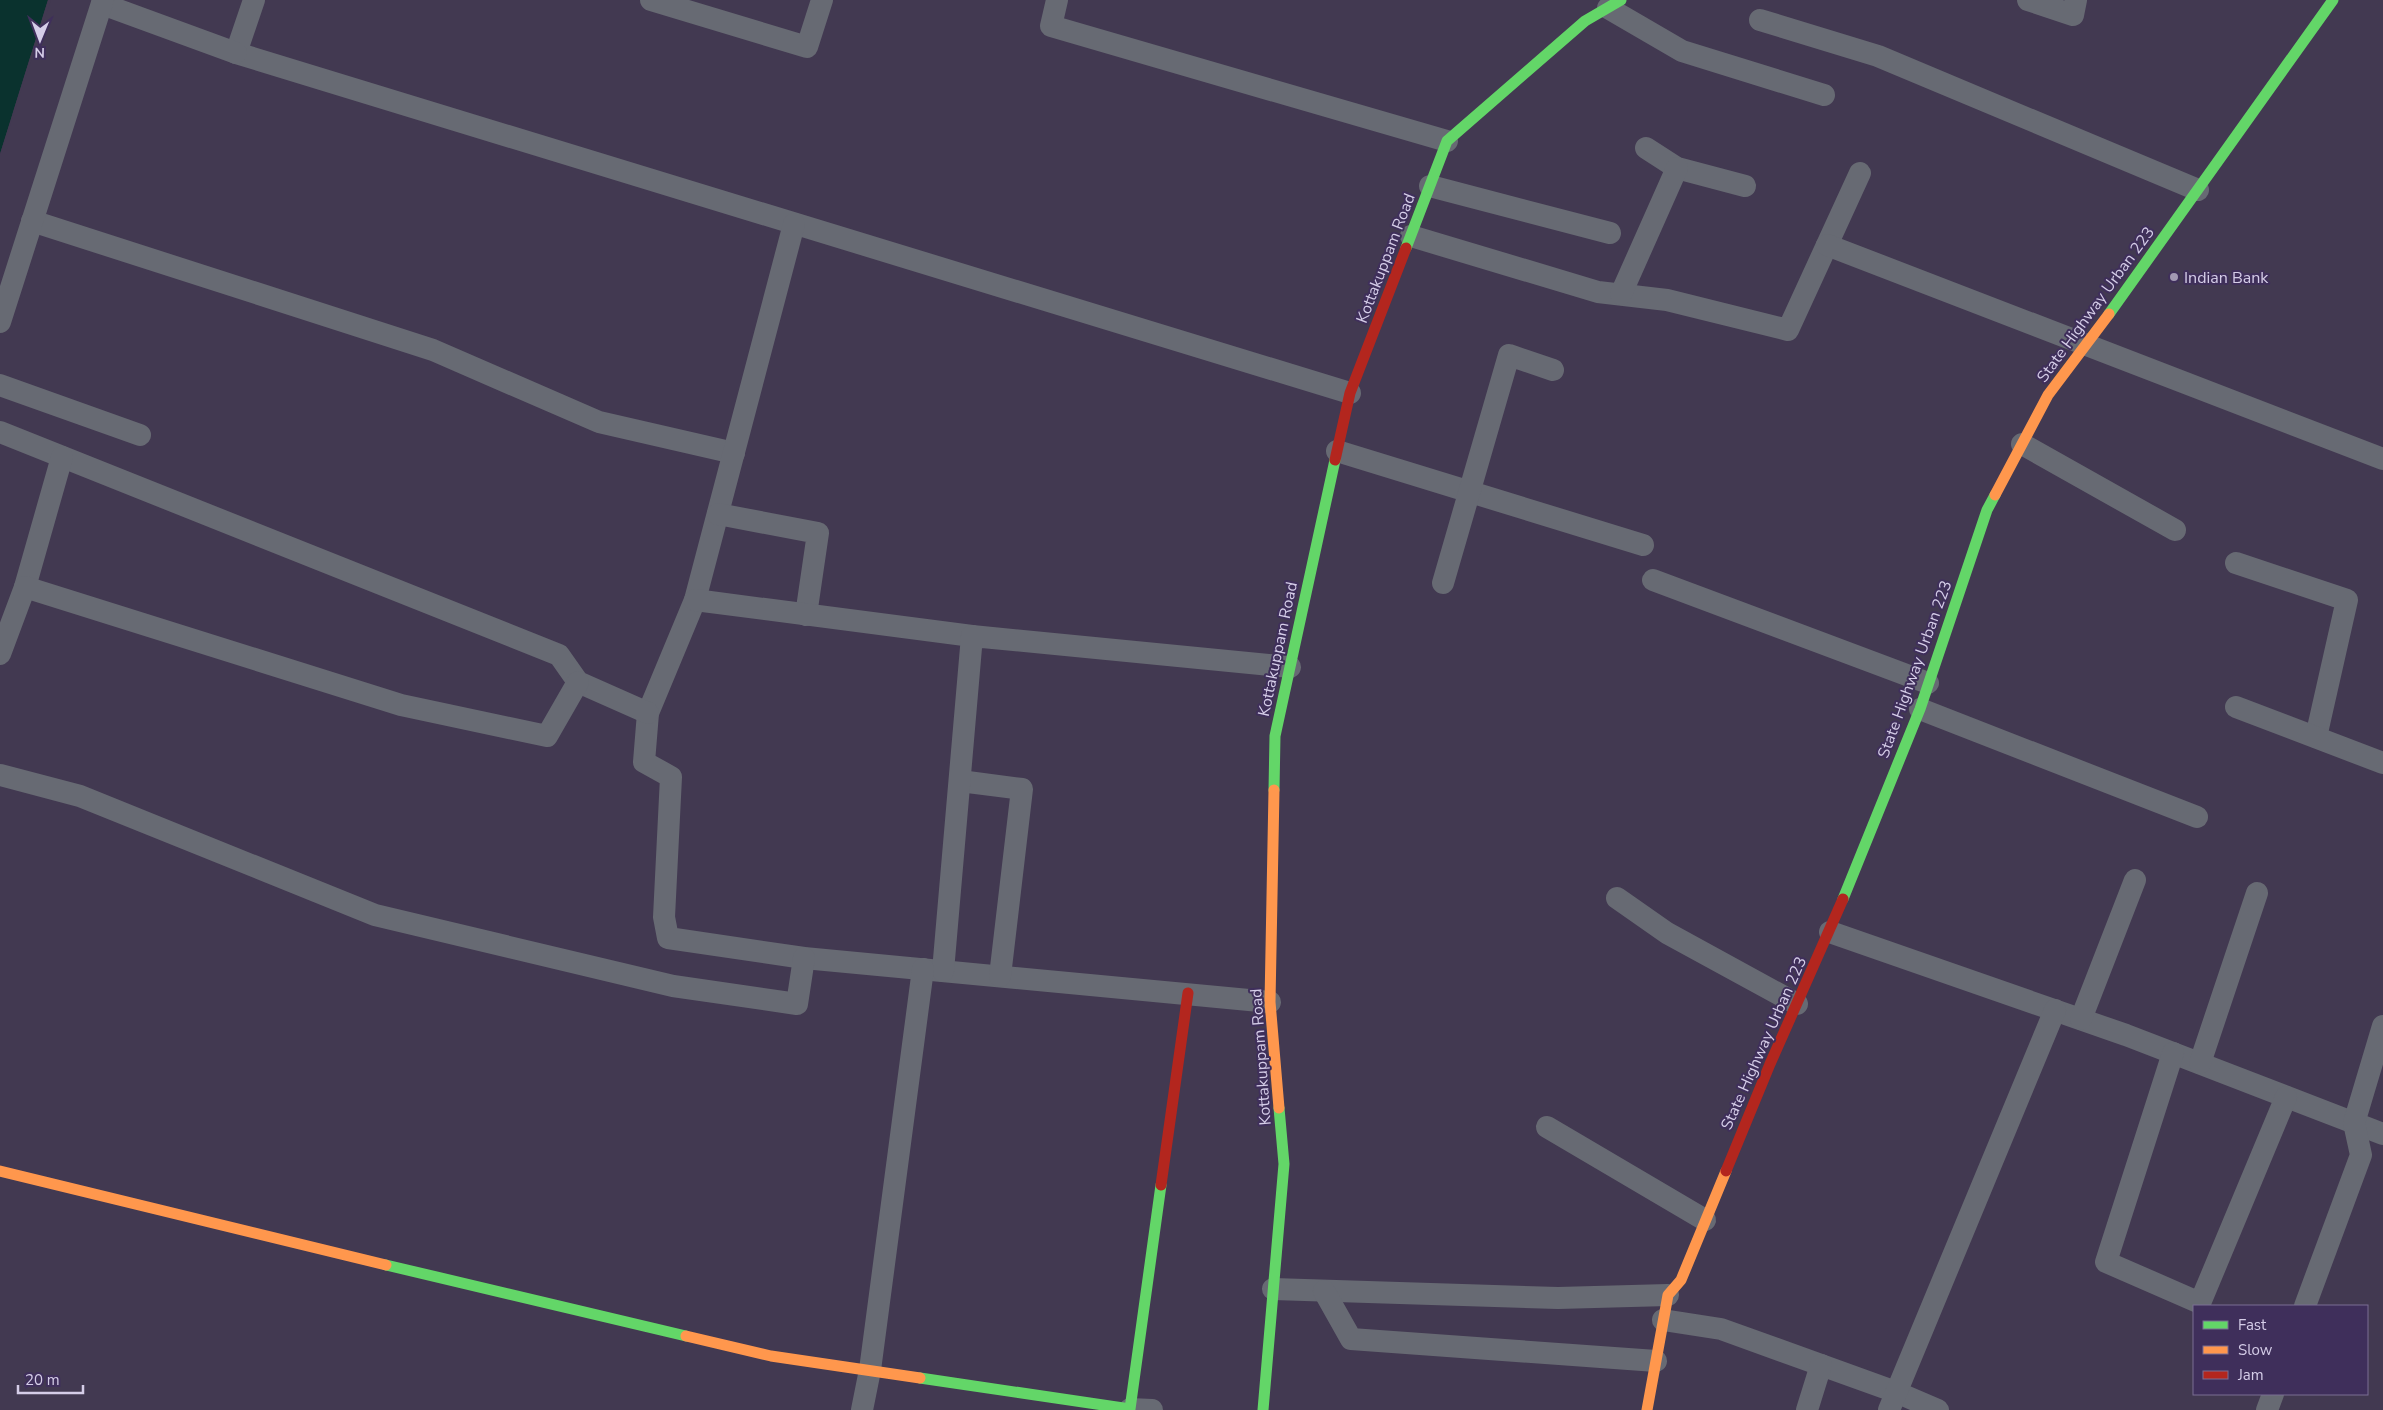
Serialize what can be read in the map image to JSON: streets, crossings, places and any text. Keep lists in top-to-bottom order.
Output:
{
  "streets": {
    "street": ["Kottakuppam Road", "State Highway Urban 223"]
  },
  "places": ["Indian Bank"],
  "legend": ["Fast", "Slow", "Jam"],
  "scale_bar": "20 m",
  "north": "bottom"
}
